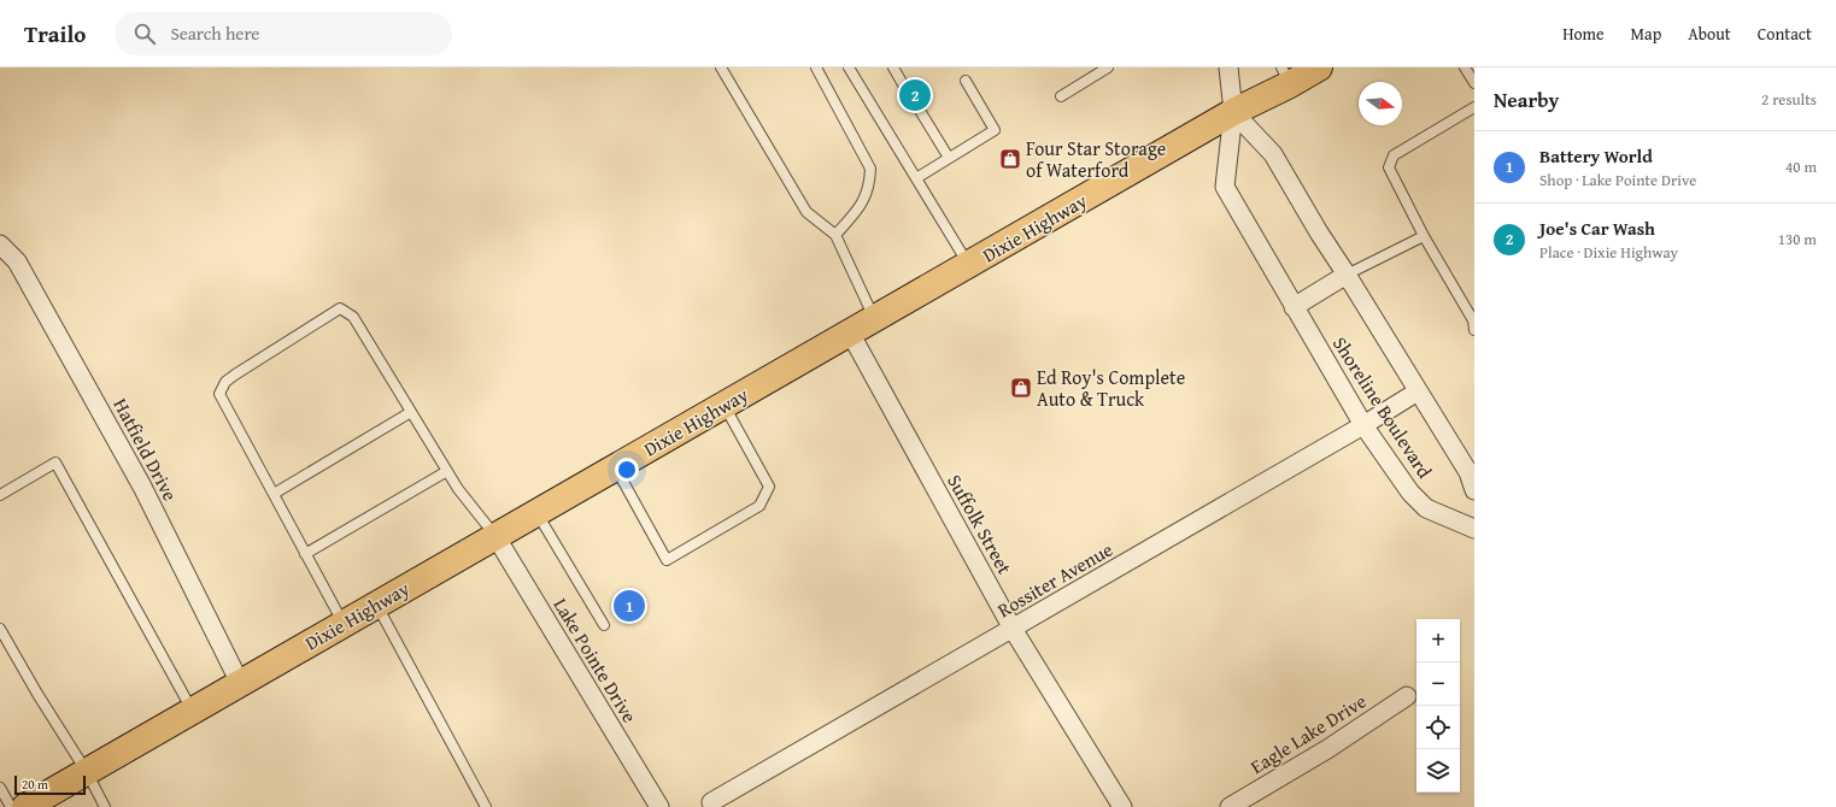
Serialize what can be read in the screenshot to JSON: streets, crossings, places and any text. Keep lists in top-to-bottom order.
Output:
{
  "streets": {
    "main road": ["Dixie Highway"],
    "street": [
      "Shoreline Boulevard",
      "Hatfield Drive",
      "Suffolk Street",
      "Rossiter Avenue",
      "Lake Pointe Drive",
      "Eagle Lake Drive"
    ]
  },
  "crossings": [
    ["Dixie Highway", "Shoreline Boulevard"],
    ["Dixie Highway", "Hatfield Drive"],
    ["Dixie Highway", "Suffolk Street"],
    ["Dixie Highway", "Lake Pointe Drive"],
    ["Shoreline Boulevard", "Rossiter Avenue"],
    ["Suffolk Street", "Rossiter Avenue"]
  ],
  "places": {
    "shop": ["Four Star Storage of Waterford", "Ed Roy's Complete Auto & Truck"]
  },
  "scale_bar": "20 m",
  "north": "right",
  "page": {
    "header": "Trailo",
    "search": "Search here",
    "nav": [
      "Home",
      "Map",
      "About",
      "Contact"
    ],
    "heading": ["Nearby", "2 results"],
    "pins": ["2", "1"],
    "list": [
      {
        "mark": "1",
        "name": "Battery World",
        "note": "Shop · Lake Pointe Drive",
        "value": "40 m"
      },
      {
        "mark": "2",
        "name": "Joe's Car Wash",
        "note": "Place · Dixie Highway",
        "value": "130 m"
      }
    ],
    "map_buttons": ["+", "−"],
    "scale": "20 m"
  }
}
